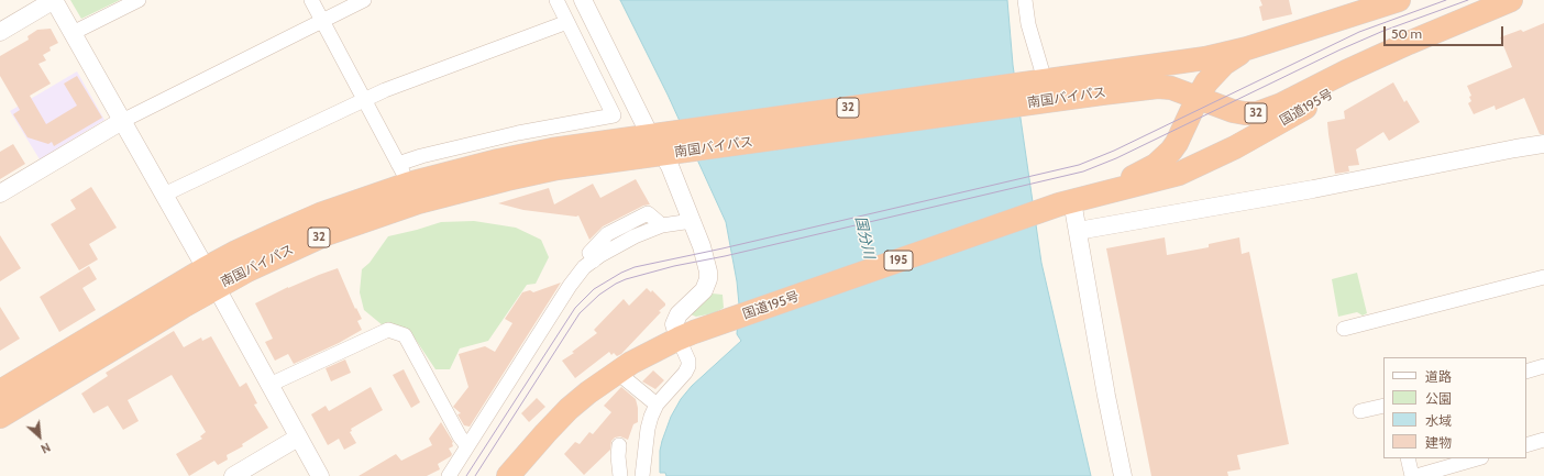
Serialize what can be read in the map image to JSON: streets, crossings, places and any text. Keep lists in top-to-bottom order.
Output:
{
  "streets": {
    "highway": [
      "南国バイパス",
      "32",
      "国道195号",
      "195"
    ]
  },
  "crossings": [
    ["南国バイパス", "32"],
    ["南国バイパス", "国道195号"],
    ["32", "国道195号"]
  ],
  "water": ["国分川"],
  "legend": [
    "道路",
    "公園",
    "水域",
    "建物"
  ],
  "scale_bar": "50 m",
  "north": "bottom right"
}
